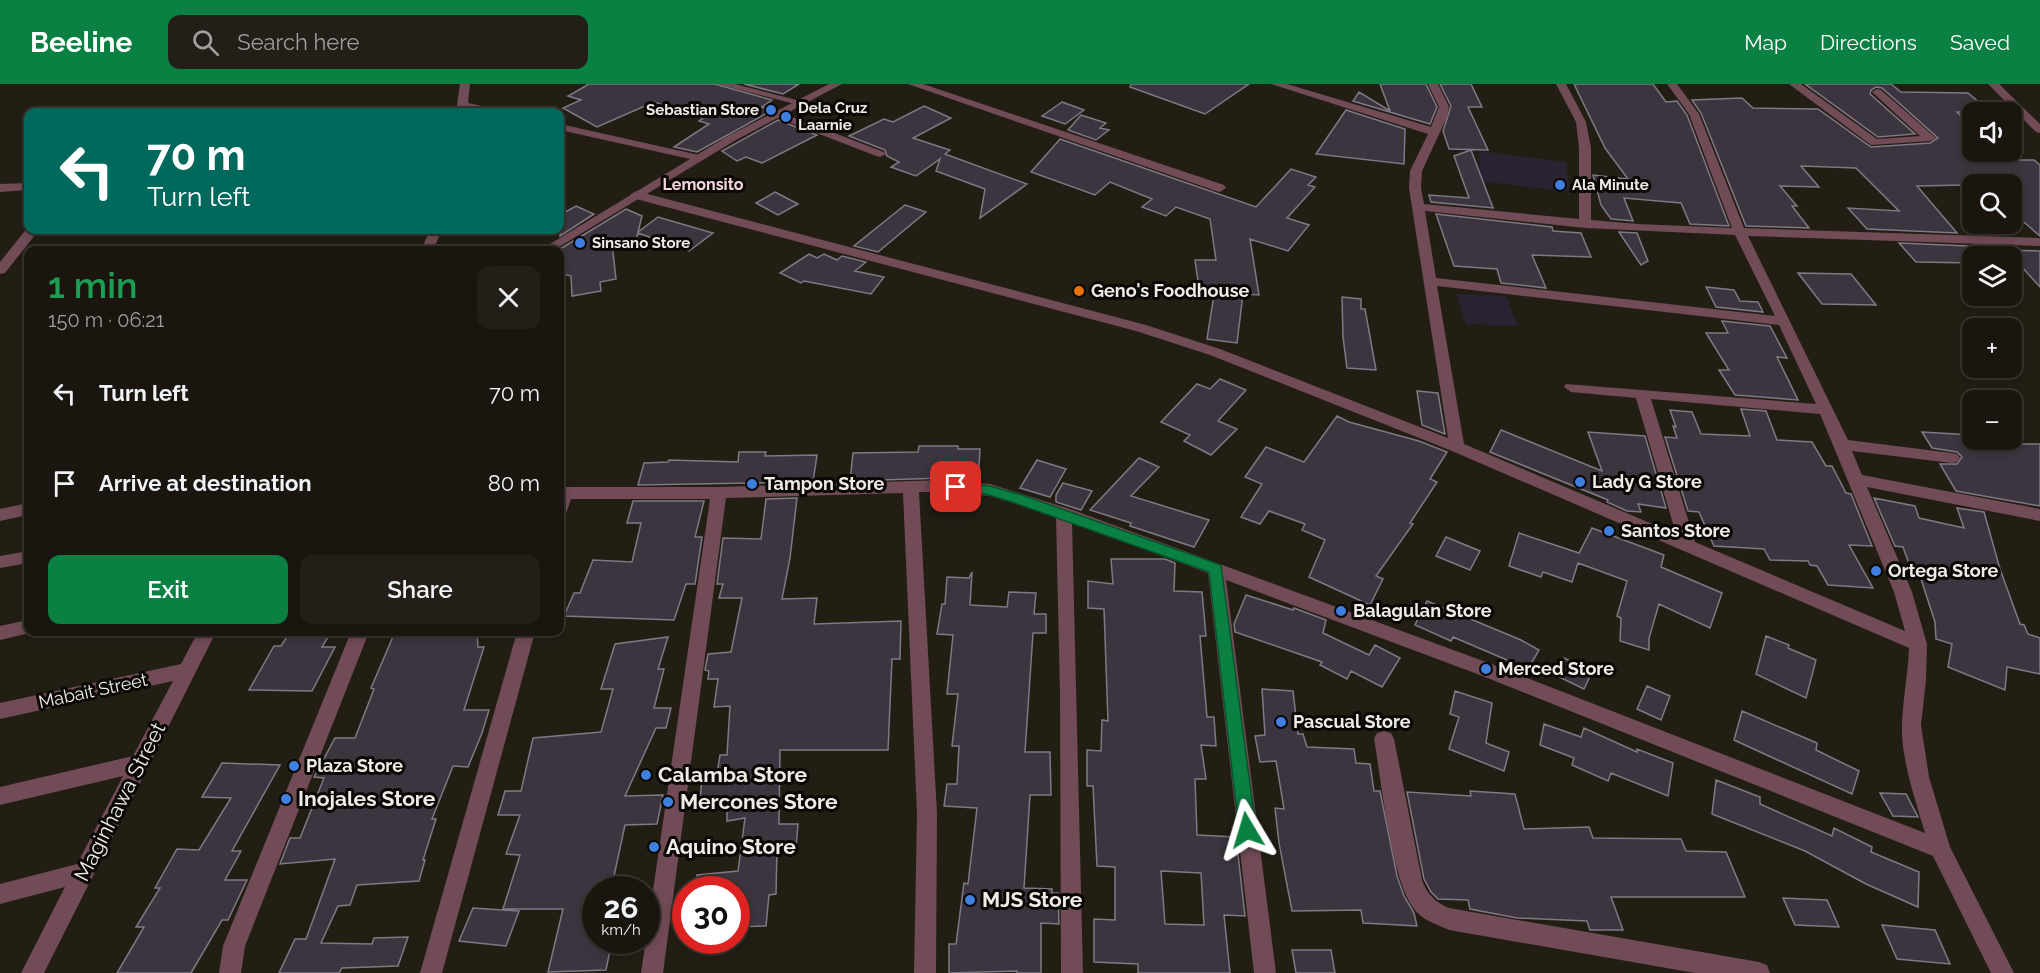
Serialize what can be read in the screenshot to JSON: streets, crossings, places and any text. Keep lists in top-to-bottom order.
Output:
{
  "streets": {
    "street": ["Mabait Street", "Maginhawa Street"]
  },
  "crossings": [
    ["Mabait Street", "Maginhawa Street"]
  ],
  "districts": ["Lemonsito"],
  "places": [
    "Sebastian Store",
    "Dela Cruz Laarnie",
    "Ala Minute",
    "Sinsano Store",
    "Geno's Foodhouse",
    "Lady G Store",
    "Tampon Store",
    "Santos Store",
    "Ortega Store",
    "Balagulan Store",
    "Merced Store",
    "Pascual Store",
    "Plaza Store",
    "Calamba Store",
    "Inojales Store",
    "Mercones Store",
    "Aquino Store",
    "MJS Store"
  ],
  "page": {
    "header": "Beeline",
    "search": "Search here",
    "nav": ["Map", "Directions", "Saved"],
    "map_buttons": ["+", "−"],
    "turn": ["70 m", "Turn left"],
    "heading": ["1 min", "150 m · 06:21"],
    "list": [
      {
        "name": "Turn left",
        "value": "70 m"
      },
      {
        "name": "Arrive at destination",
        "value": "80 m"
      }
    ],
    "buttons": ["Exit", "Share"],
    "speed": "26 km/h",
    "limit": "30"
  }
}
